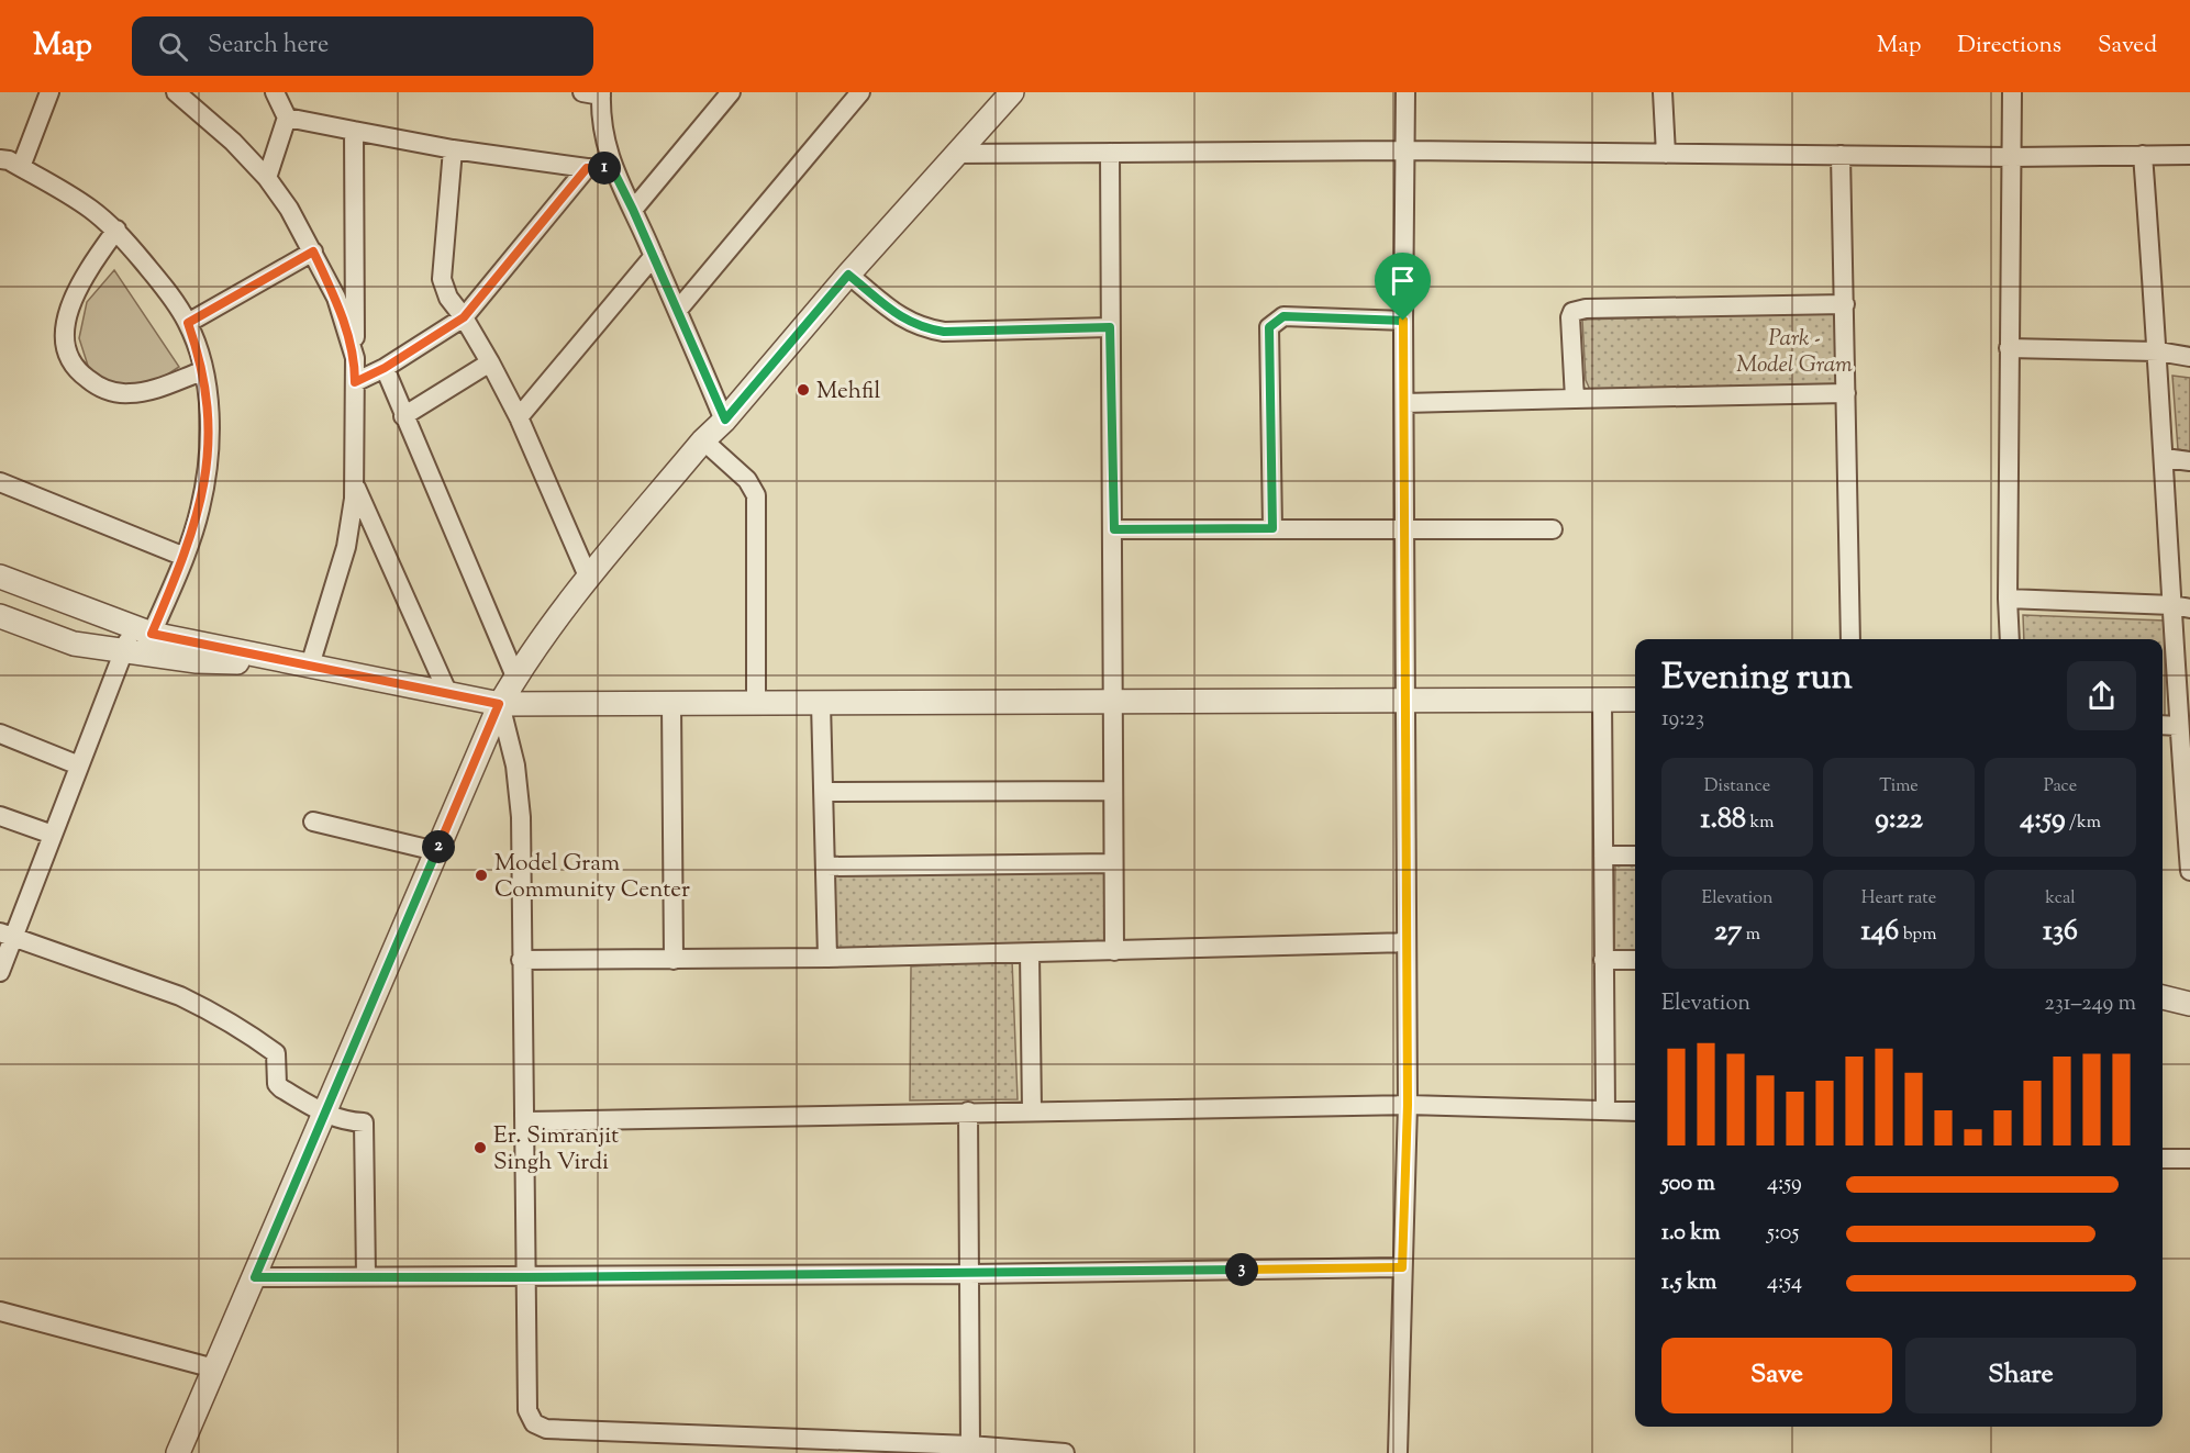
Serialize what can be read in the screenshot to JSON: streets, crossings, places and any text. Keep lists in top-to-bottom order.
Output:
{
  "parks": ["Park - Model Gram"],
  "places": ["Mehfil", "Model Gram Community Center", "Er. Simranjit Singh Virdi"],
  "page": {
    "header": "Map",
    "search": "Search here",
    "nav": ["Map", "Directions", "Saved"],
    "pins": ["1", "2", "3"],
    "heading": ["Evening run", "19:23"],
    "stats": [
      ["Distance", "1.88 km"],
      ["Time", "9:22"],
      ["Pace", "4:59 /km"],
      ["Elevation", "27 m"],
      ["Heart rate", "146 bpm"],
      ["kcal", "136"]
    ],
    "chart": ["Elevation", "231–249 m"],
    "list": [
      {
        "name": "500 m",
        "note": "4:59"
      },
      {
        "name": "1.0 km",
        "note": "5:05"
      },
      {
        "name": "1.5 km",
        "note": "4:54"
      }
    ],
    "buttons": ["Save", "Share"]
  }
}
